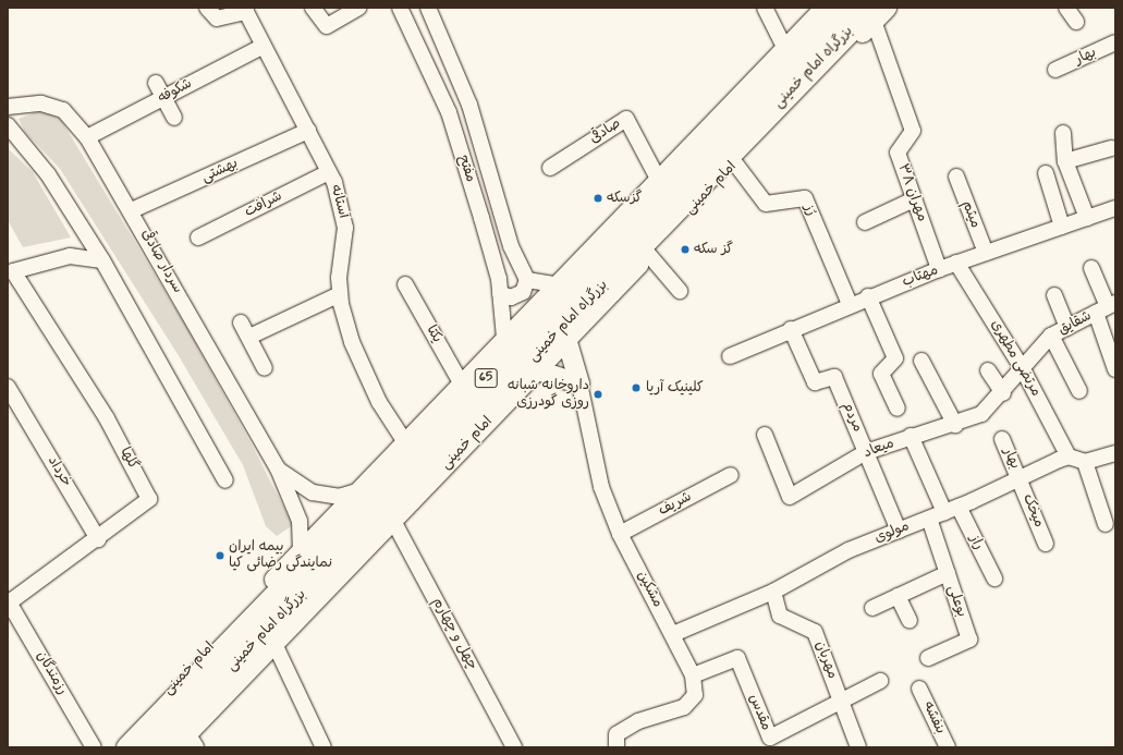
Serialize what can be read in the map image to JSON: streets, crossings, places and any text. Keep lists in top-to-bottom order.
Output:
{
  "streets": {
    "highway": ["بزرگراه امام خمینی", "65"],
    "main road": ["امام خمینی"],
    "street": [
      "بهار",
      "شکوفه",
      "صادقی",
      "مفتح",
      "بهشتی",
      "مهران ۳۸",
      "آستانه",
      "شرافت",
      "رُز",
      "میثم",
      "سردار صادقی",
      "مهتاب",
      "شقایق",
      "یکتا",
      "مرتضی مطهری",
      "مردم",
      "میعاد",
      "گلها",
      "خرداد",
      "شریف",
      "میخک",
      "مولوی",
      "راز",
      "مشکین",
      "بوعلی",
      "چهل و چهارم",
      "مهربان",
      "رزمندگان",
      "مقدس",
      "بنفشه"
    ]
  },
  "crossings": [
    ["بهار", "میخک"],
    ["بهار", "مولوی"],
    ["بزرگراه امام خمینی", "امام خمینی"],
    ["بزرگراه امام خمینی", "مهران ۳۸"],
    ["شکوفه", "آستانه"],
    ["شکوفه", "سردار صادقی"],
    ["صادقی", "امام خمینی"],
    ["مفتح", "امام خمینی"],
    ["بهشتی", "آستانه"],
    ["بهشتی", "سردار صادقی"],
    ["امام خمینی", "مهران ۳۸"],
    ["امام خمینی", "آستانه"],
    ["امام خمینی", "رُز"],
    ["امام خمینی", "سردار صادقی"],
    ["امام خمینی", "یکتا"],
    ["امام خمینی", "چهل و چهارم"],
    ["مهران ۳۸", "مهتاب"],
    ["آستانه", "شرافت"],
    ["رُز", "مهتاب"],
    ["میثم", "مهتاب"],
    ["مهتاب", "مرتضی مطهری"],
    ["مهتاب", "مردم"],
    ["شقایق", "مرتضی مطهری"],
    ["شقایق", "میعاد"],
    ["مرتضی مطهری", "میعاد"],
    ["مرتضی مطهری", "مولوی"],
    ["مردم", "میعاد"],
    ["مردم", "مولوی"],
    ["گلها", "خرداد"],
    ["گلها", "رزمندگان"],
    ["شریف", "مشکین"],
    ["میخک", "مولوی"],
    ["مولوی", "راز"],
    ["مولوی", "مشکین"],
    ["مولوی", "بوعلی"],
    ["مولوی", "مهربان"],
    ["مشکین", "مقدس"],
    ["مهربان", "مقدس"]
  ],
  "places": [
    "گزسکه",
    "گز سکه",
    "کلینیک آریا",
    "داروخانه شبانه روزی گودرزی",
    "بیمه ایران نمایندگی رضائی کيا"
  ]
}
